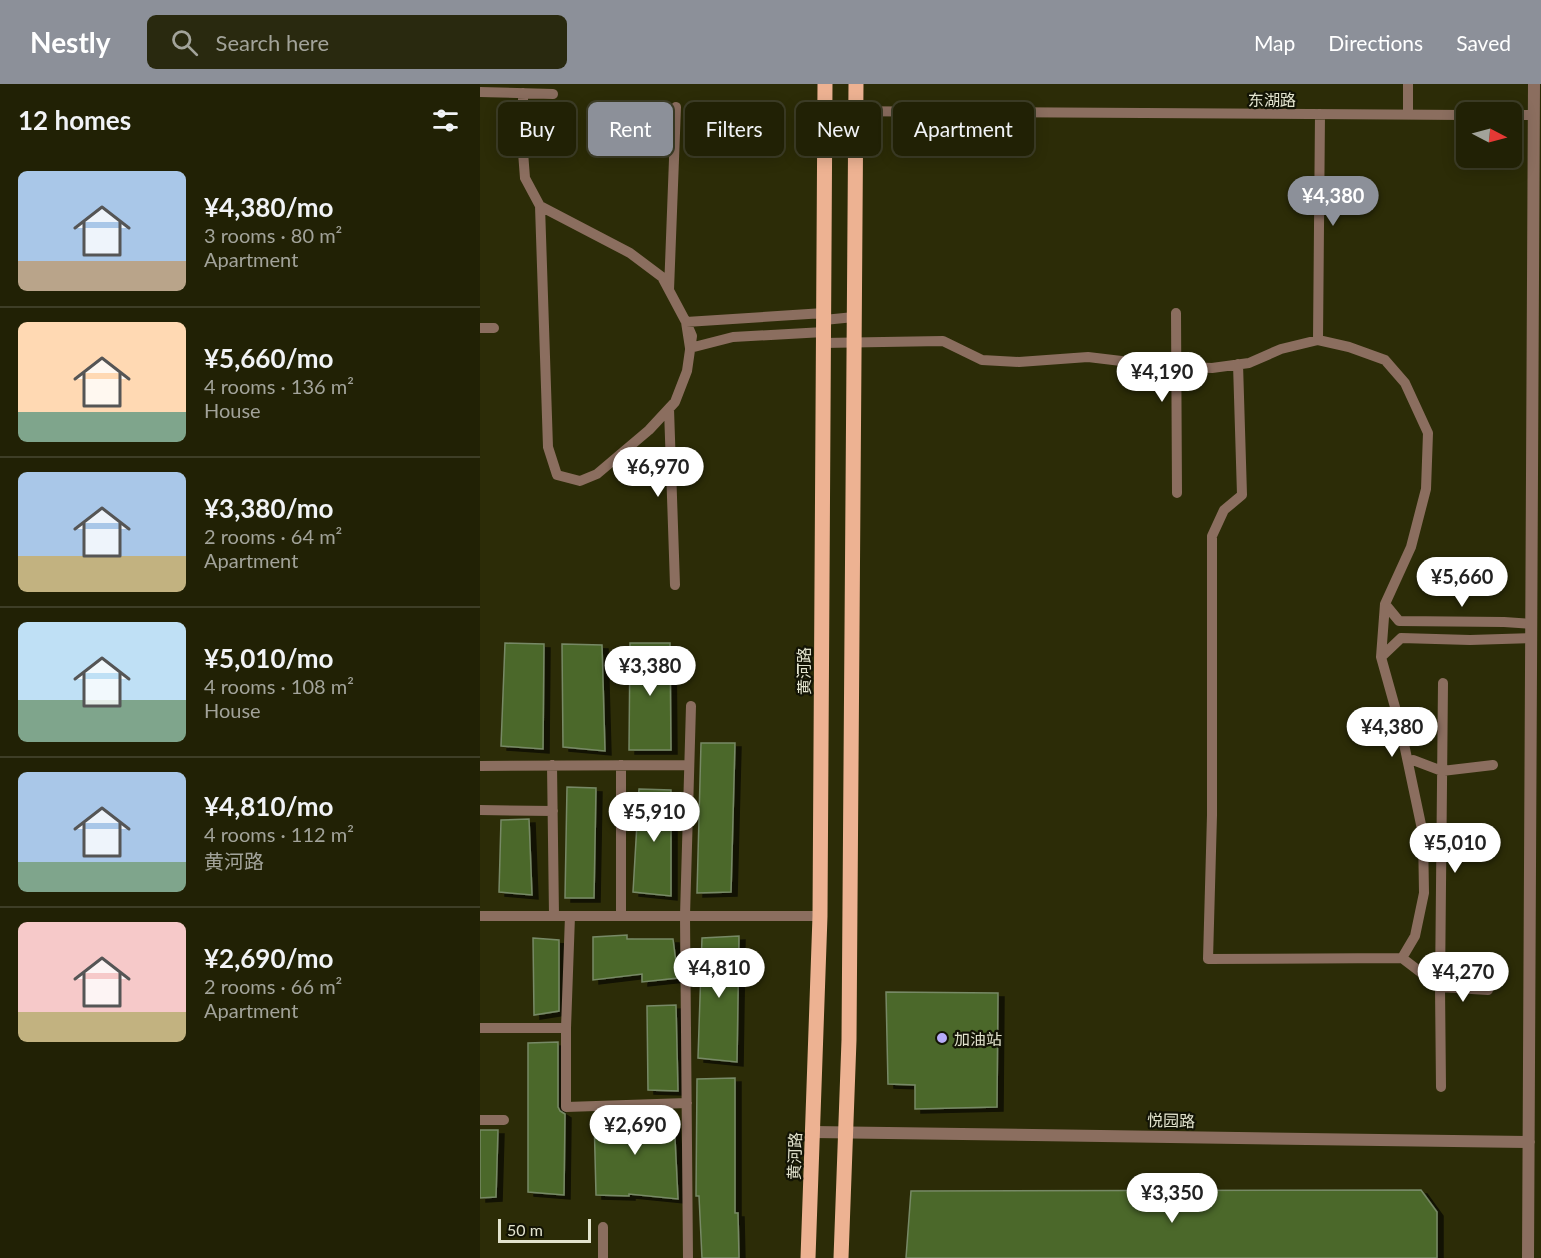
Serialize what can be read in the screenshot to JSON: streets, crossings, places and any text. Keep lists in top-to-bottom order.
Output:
{
  "streets": {
    "main road": ["黄河路"],
    "street": ["东湖路", "悦园路"]
  },
  "crossings": [
    ["黄河路", "悦园路"]
  ],
  "places": ["加油站"],
  "scale_bar": "50 m",
  "north": "right",
  "page": {
    "header": "Nestly",
    "search": "Search here",
    "nav": ["Map", "Directions", "Saved"],
    "heading": "12 homes",
    "chip": [
      "Buy",
      "Rent",
      "Filters",
      "New",
      "Apartment"
    ],
    "list": [
      {
        "name": "¥4,380/mo",
        "note": "3 rooms · 80 m² · Apartment"
      },
      {
        "name": "¥5,660/mo",
        "note": "4 rooms · 136 m² · House"
      },
      {
        "name": "¥3,380/mo",
        "note": "2 rooms · 64 m² · Apartment"
      },
      {
        "name": "¥5,010/mo",
        "note": "4 rooms · 108 m² · House"
      },
      {
        "name": "¥4,810/mo",
        "note": "4 rooms · 112 m² · 黄河路"
      },
      {
        "name": "¥2,690/mo",
        "note": "2 rooms · 66 m² · Apartment"
      }
    ],
    "price": [
      "¥4,380",
      "¥4,190",
      "¥6,970",
      "¥5,660",
      "¥3,380",
      "¥4,380",
      "¥5,910",
      "¥5,010",
      "¥4,810",
      "¥4,270",
      "¥2,690",
      "¥3,350"
    ],
    "scale": "50 m"
  }
}
